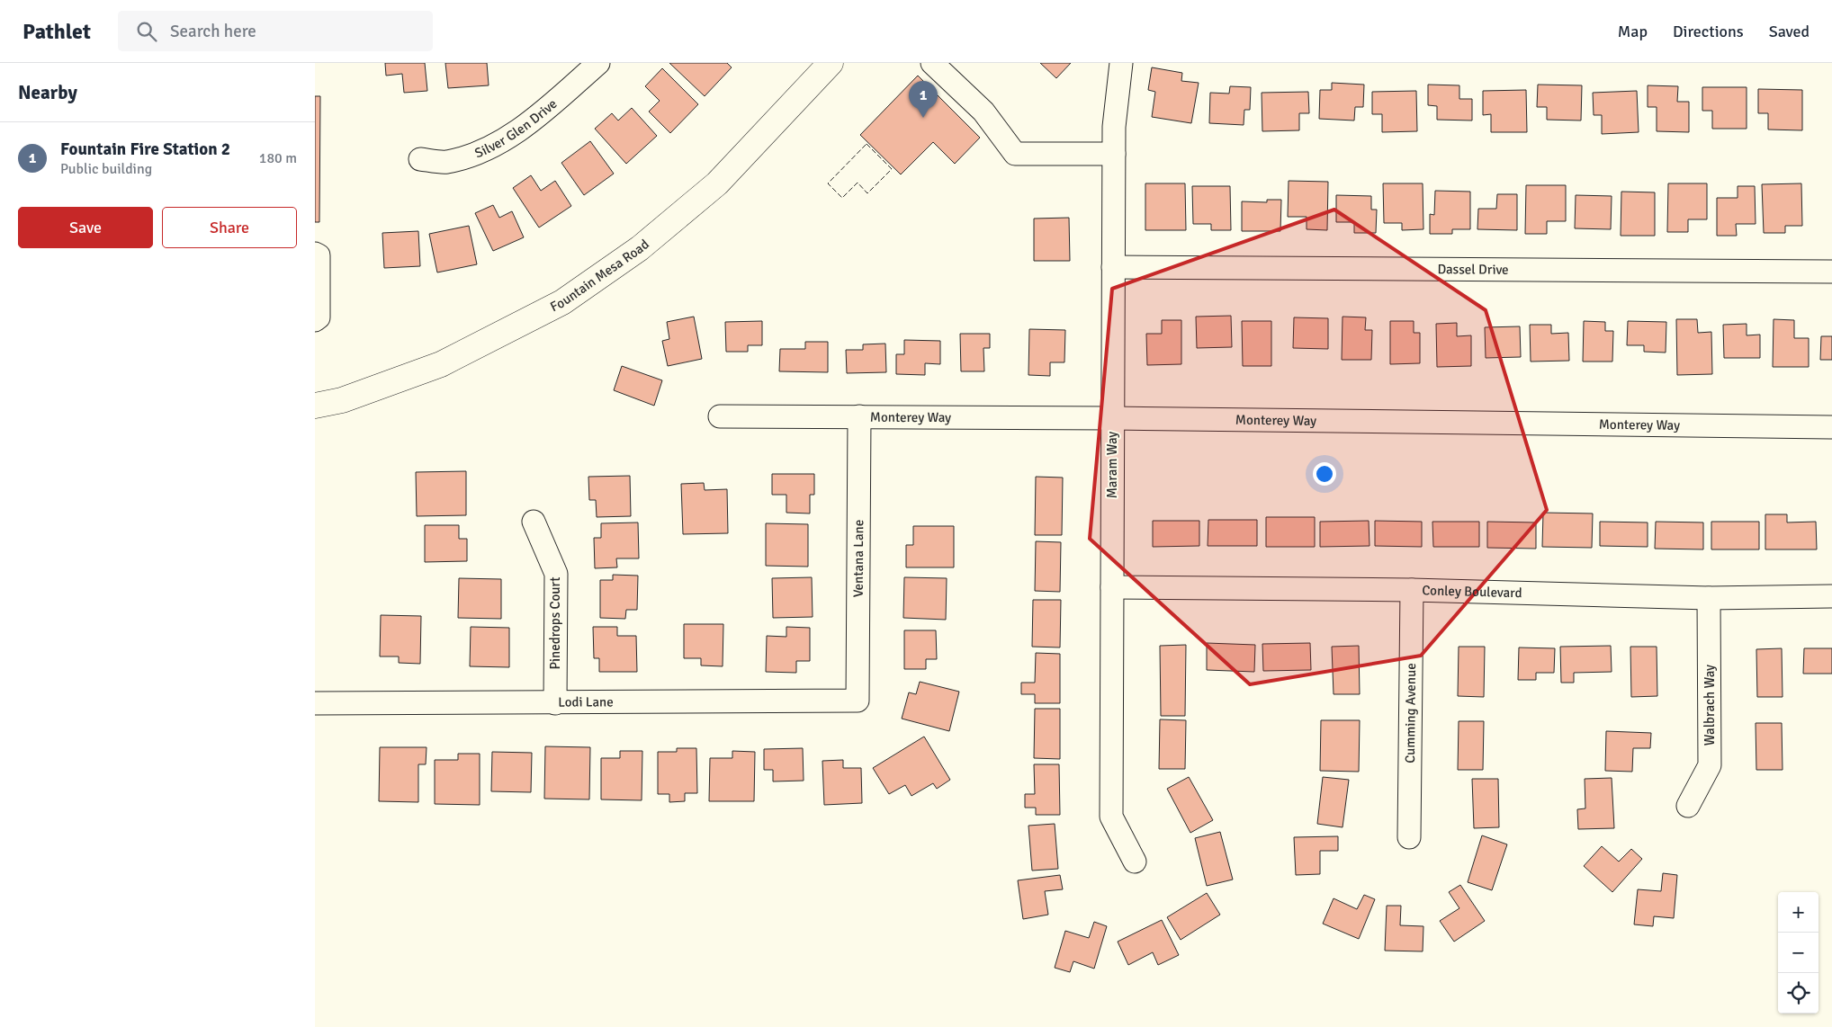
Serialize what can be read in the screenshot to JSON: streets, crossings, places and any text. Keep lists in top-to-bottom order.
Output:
{
  "streets": {
    "main road": ["Fountain Mesa Road"],
    "street": [
      "Silver Glen Drive",
      "Dassel Drive",
      "Monterey Way",
      "Maram Way",
      "Ventana Lane",
      "Conley Boulevard",
      "Pinedrops Court",
      "Lodi Lane",
      "Walbrach Way",
      "Cumming Avenue"
    ]
  },
  "crossings": [
    ["Dassel Drive", "Maram Way"],
    ["Monterey Way", "Maram Way"],
    ["Monterey Way", "Ventana Lane"],
    ["Maram Way", "Conley Boulevard"],
    ["Ventana Lane", "Lodi Lane"],
    ["Conley Boulevard", "Walbrach Way"],
    ["Conley Boulevard", "Cumming Avenue"],
    ["Pinedrops Court", "Lodi Lane"]
  ],
  "page": {
    "header": "Pathlet",
    "search": "Search here",
    "nav": ["Map", "Directions", "Saved"],
    "heading": "Nearby",
    "pins": "1",
    "list": [
      {
        "mark": "1",
        "name": "Fountain Fire Station 2",
        "note": "Public building",
        "value": "180 m"
      }
    ],
    "buttons": ["Save", "Share"],
    "map_buttons": ["+", "−"]
  }
}
